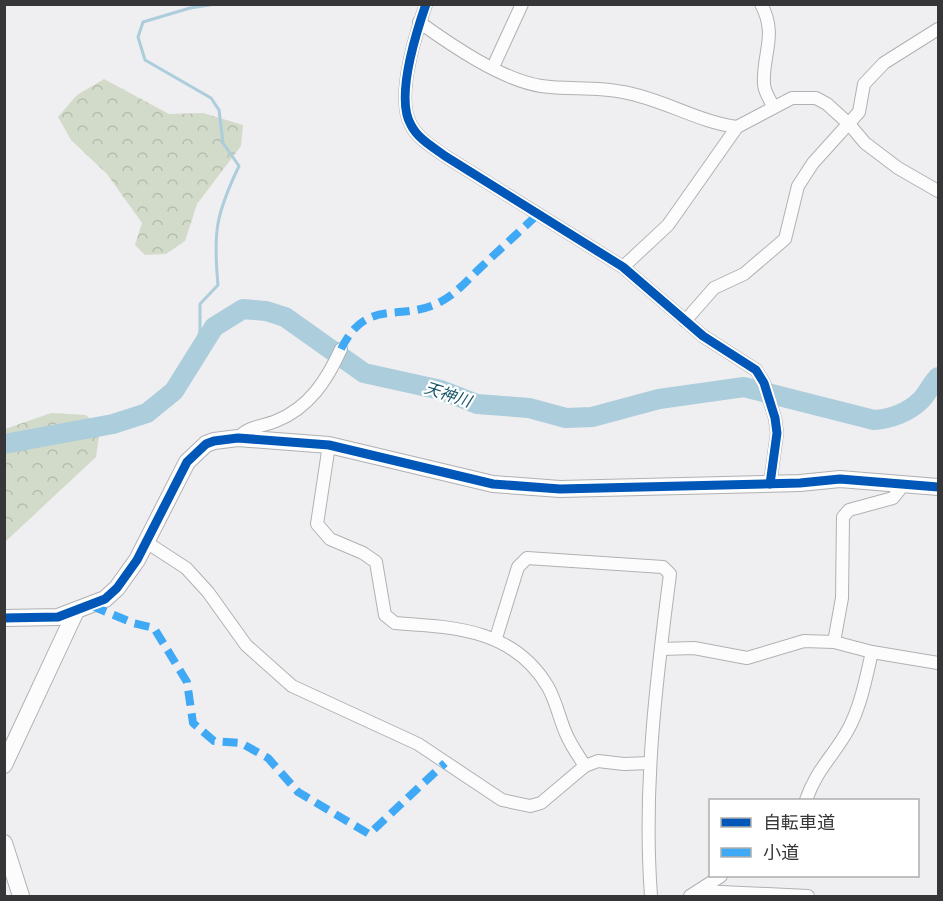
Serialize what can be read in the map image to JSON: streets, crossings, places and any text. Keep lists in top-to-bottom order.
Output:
{
  "water": ["天神川"],
  "legend": ["自転車道", "小道"]
}
